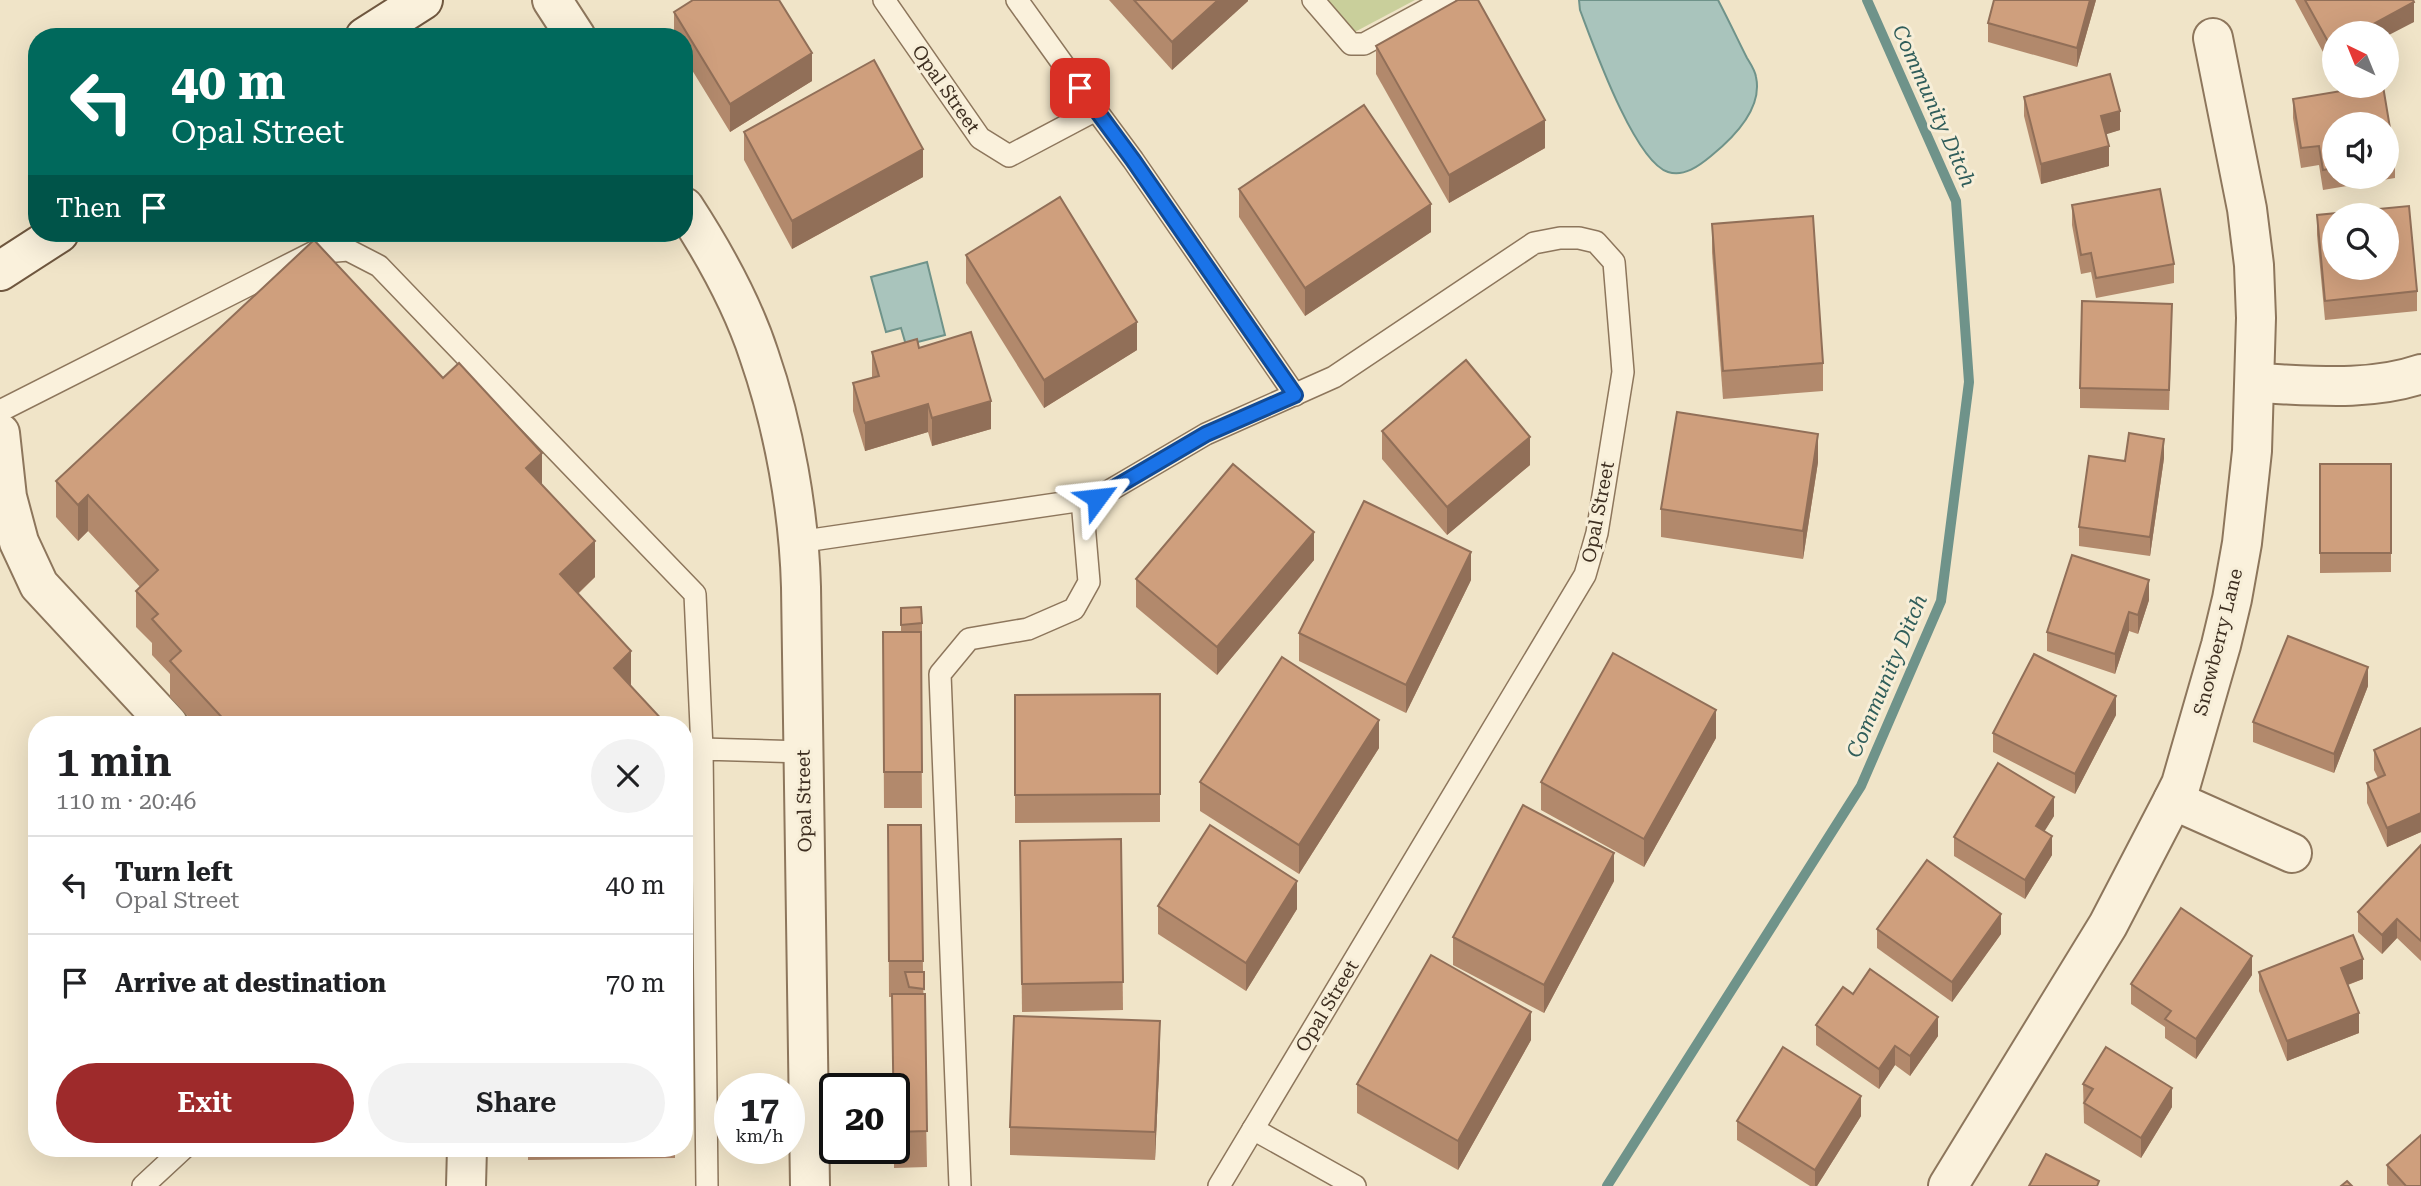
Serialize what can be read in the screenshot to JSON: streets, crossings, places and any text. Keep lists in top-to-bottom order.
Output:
{
  "streets": {
    "street": ["Opal Street", "Snowberry Lane"]
  },
  "water": ["Community Ditch"],
  "north": "top left",
  "page": {
    "turn": ["40 m", "Opal Street"],
    "then": "Then",
    "heading": ["1 min", "110 m · 20:46"],
    "list": [
      {
        "name": "Turn left",
        "note": "Opal Street",
        "value": "40 m"
      },
      {
        "name": "Arrive at destination",
        "value": "70 m"
      }
    ],
    "buttons": ["Exit", "Share"],
    "speed": "17 km/h",
    "limit": "20"
  }
}
